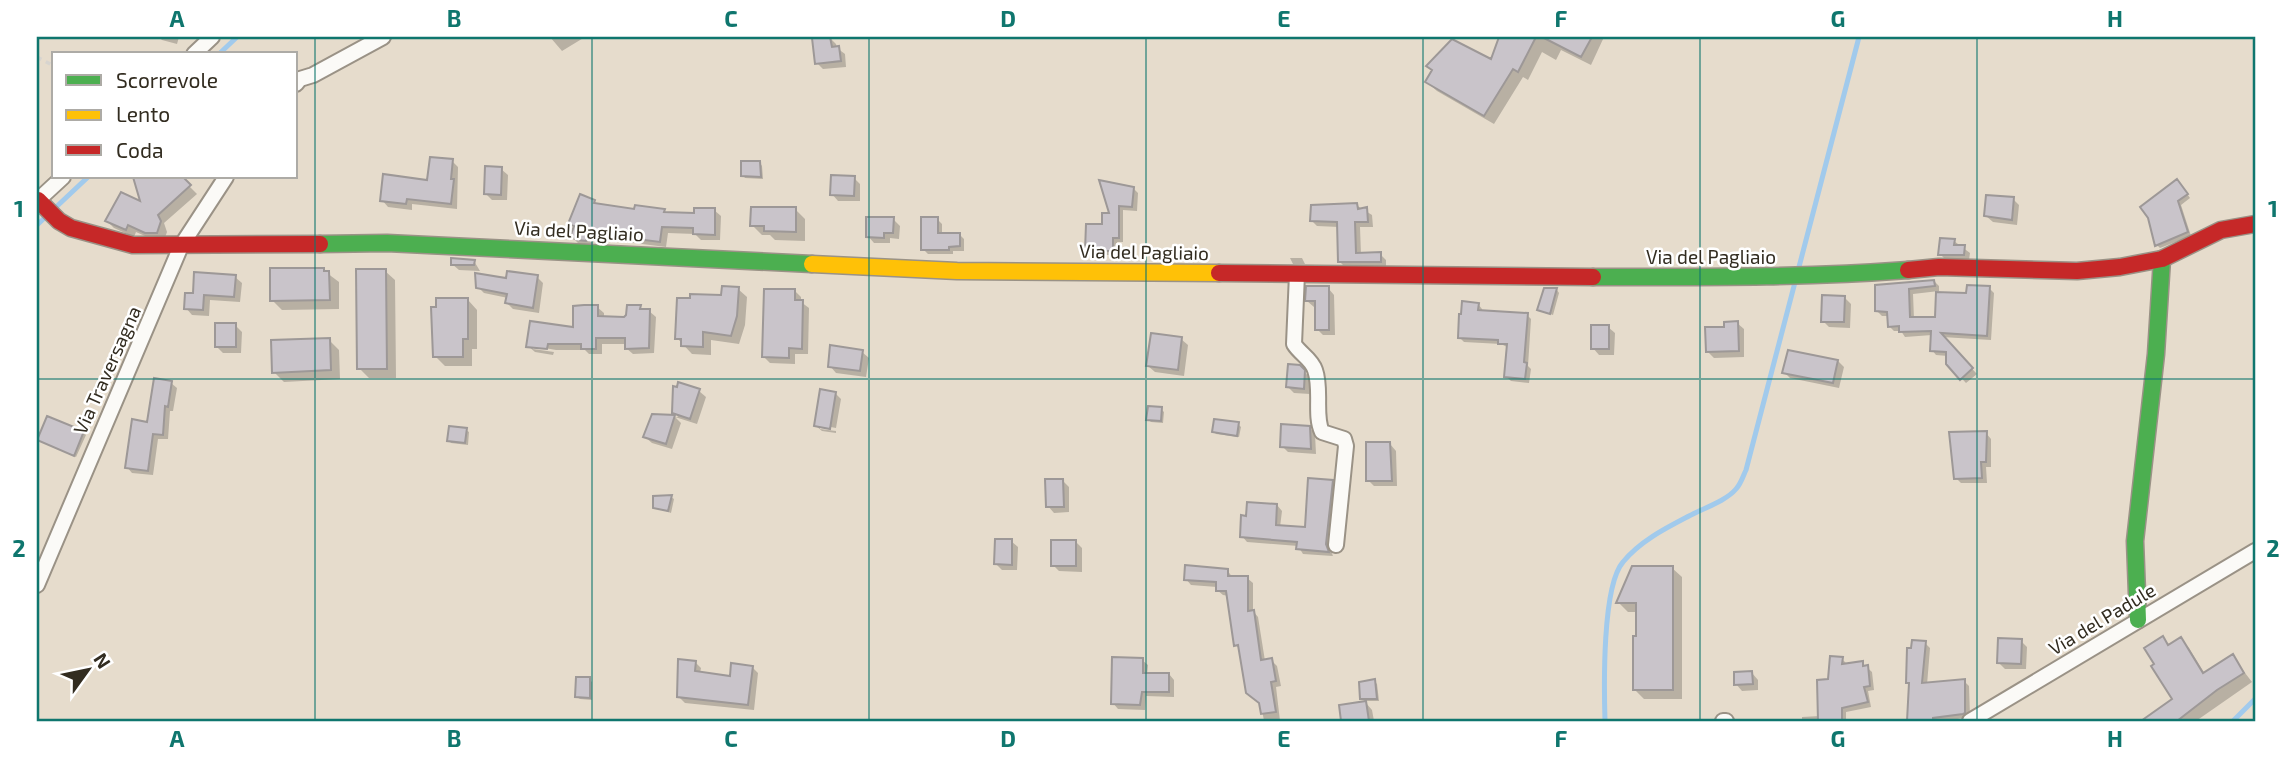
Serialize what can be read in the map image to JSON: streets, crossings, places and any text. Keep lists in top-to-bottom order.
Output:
{
  "streets": {
    "street": ["Via del Pagliaio", "Via Traversagna", "Via del Padule"]
  },
  "crossings": [
    ["Via del Pagliaio", "Via Traversagna"]
  ],
  "legend": ["Scorrevole", "Lento", "Coda"],
  "north": "top right",
  "grid": {
    "columns": [
      "A",
      "B",
      "C",
      "D",
      "E",
      "F",
      "G",
      "H"
    ],
    "rows": ["1", "2"]
  }
}
